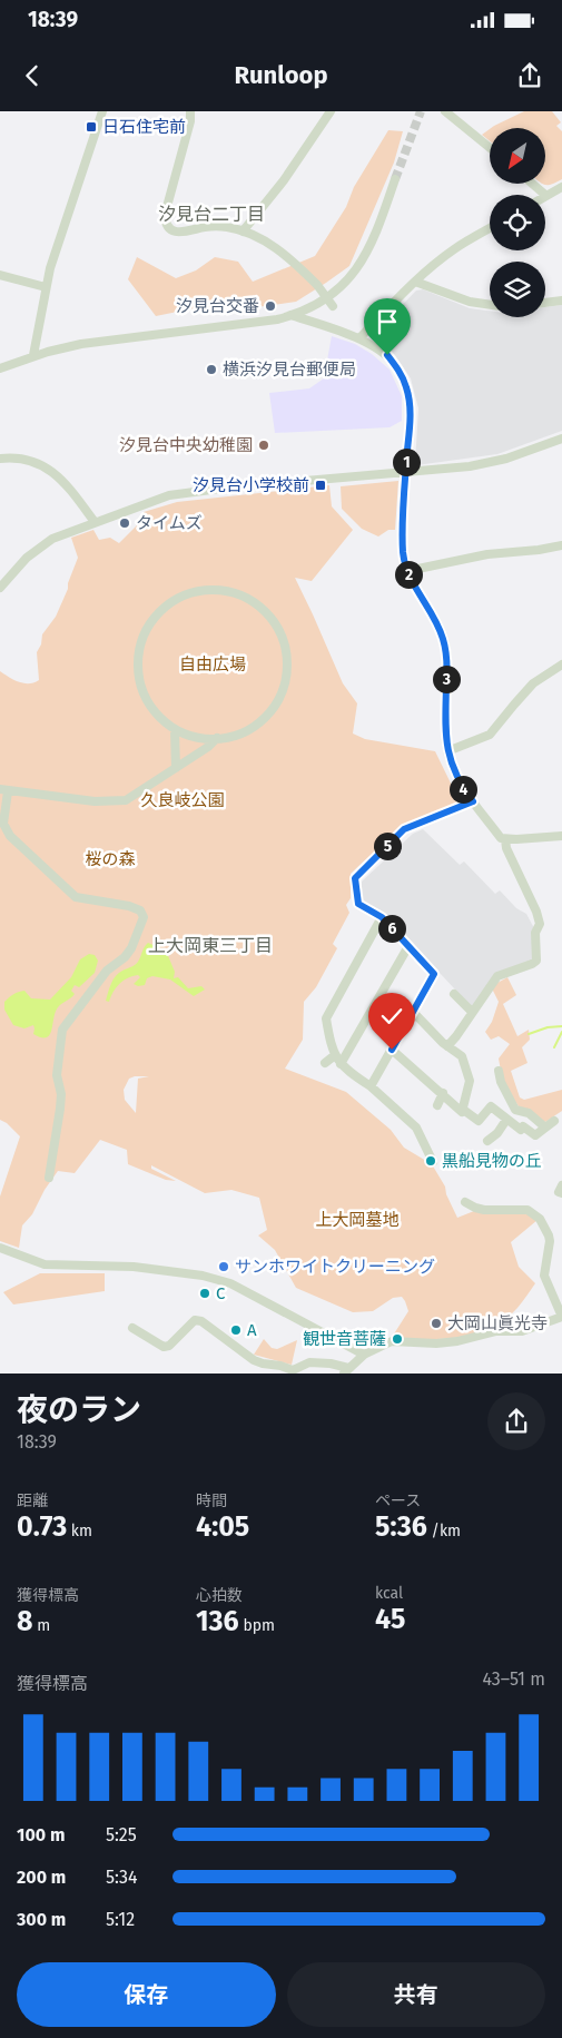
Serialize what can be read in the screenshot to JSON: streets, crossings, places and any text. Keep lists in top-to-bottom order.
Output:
{
  "districts": ["汐見台二丁目", "上大岡東三丁目"],
  "parks": [
    "自由広場",
    "久良岐公園",
    "桜の森",
    "上大岡墓地"
  ],
  "places": {
    "transit": ["日石住宅前", "汐見台小学校前"],
    "other": [
      "汐見台交番",
      "横浜汐見台郵便局",
      "汐見台中央幼稚園",
      "タイムズ",
      "黒船見物の丘",
      "サンホワイトクリーニング",
      "C",
      "大岡山眞光寺",
      "A",
      "観世音菩薩"
    ]
  },
  "north": "bottom left",
  "page": {
    "status": "18:39",
    "header": "Runloop",
    "pins": [
      "1",
      "2",
      "3",
      "4",
      "5",
      "6"
    ],
    "heading": ["夜のラン", "18:39"],
    "stats": [
      ["距離", "0.73 km"],
      ["時間", "4:05"],
      ["ペース", "5:36 /km"],
      ["獲得標高", "8 m"],
      ["心拍数", "136 bpm"],
      ["kcal", "45"]
    ],
    "chart": ["獲得標高", "43–51 m"],
    "list": [
      {
        "name": "100 m",
        "note": "5:25"
      },
      {
        "name": "200 m",
        "note": "5:34"
      },
      {
        "name": "300 m",
        "note": "5:12"
      }
    ],
    "buttons": ["保存", "共有"]
  }
}
